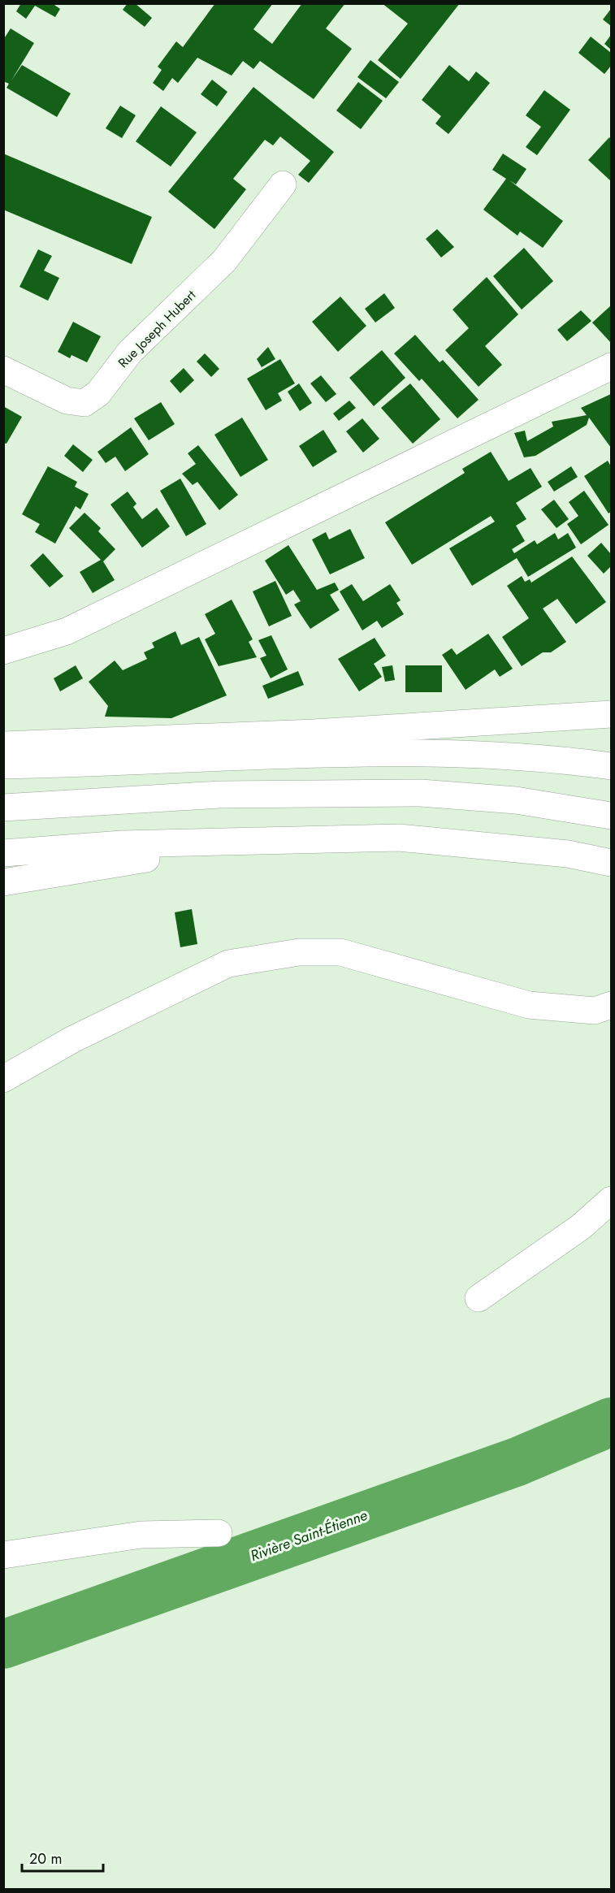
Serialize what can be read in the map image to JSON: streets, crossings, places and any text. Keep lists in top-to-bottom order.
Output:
{
  "streets": {
    "main road": ["Rue Joseph Hubert"]
  },
  "water": ["Rivière Saint-Étienne"],
  "scale_bar": "20 m"
}
